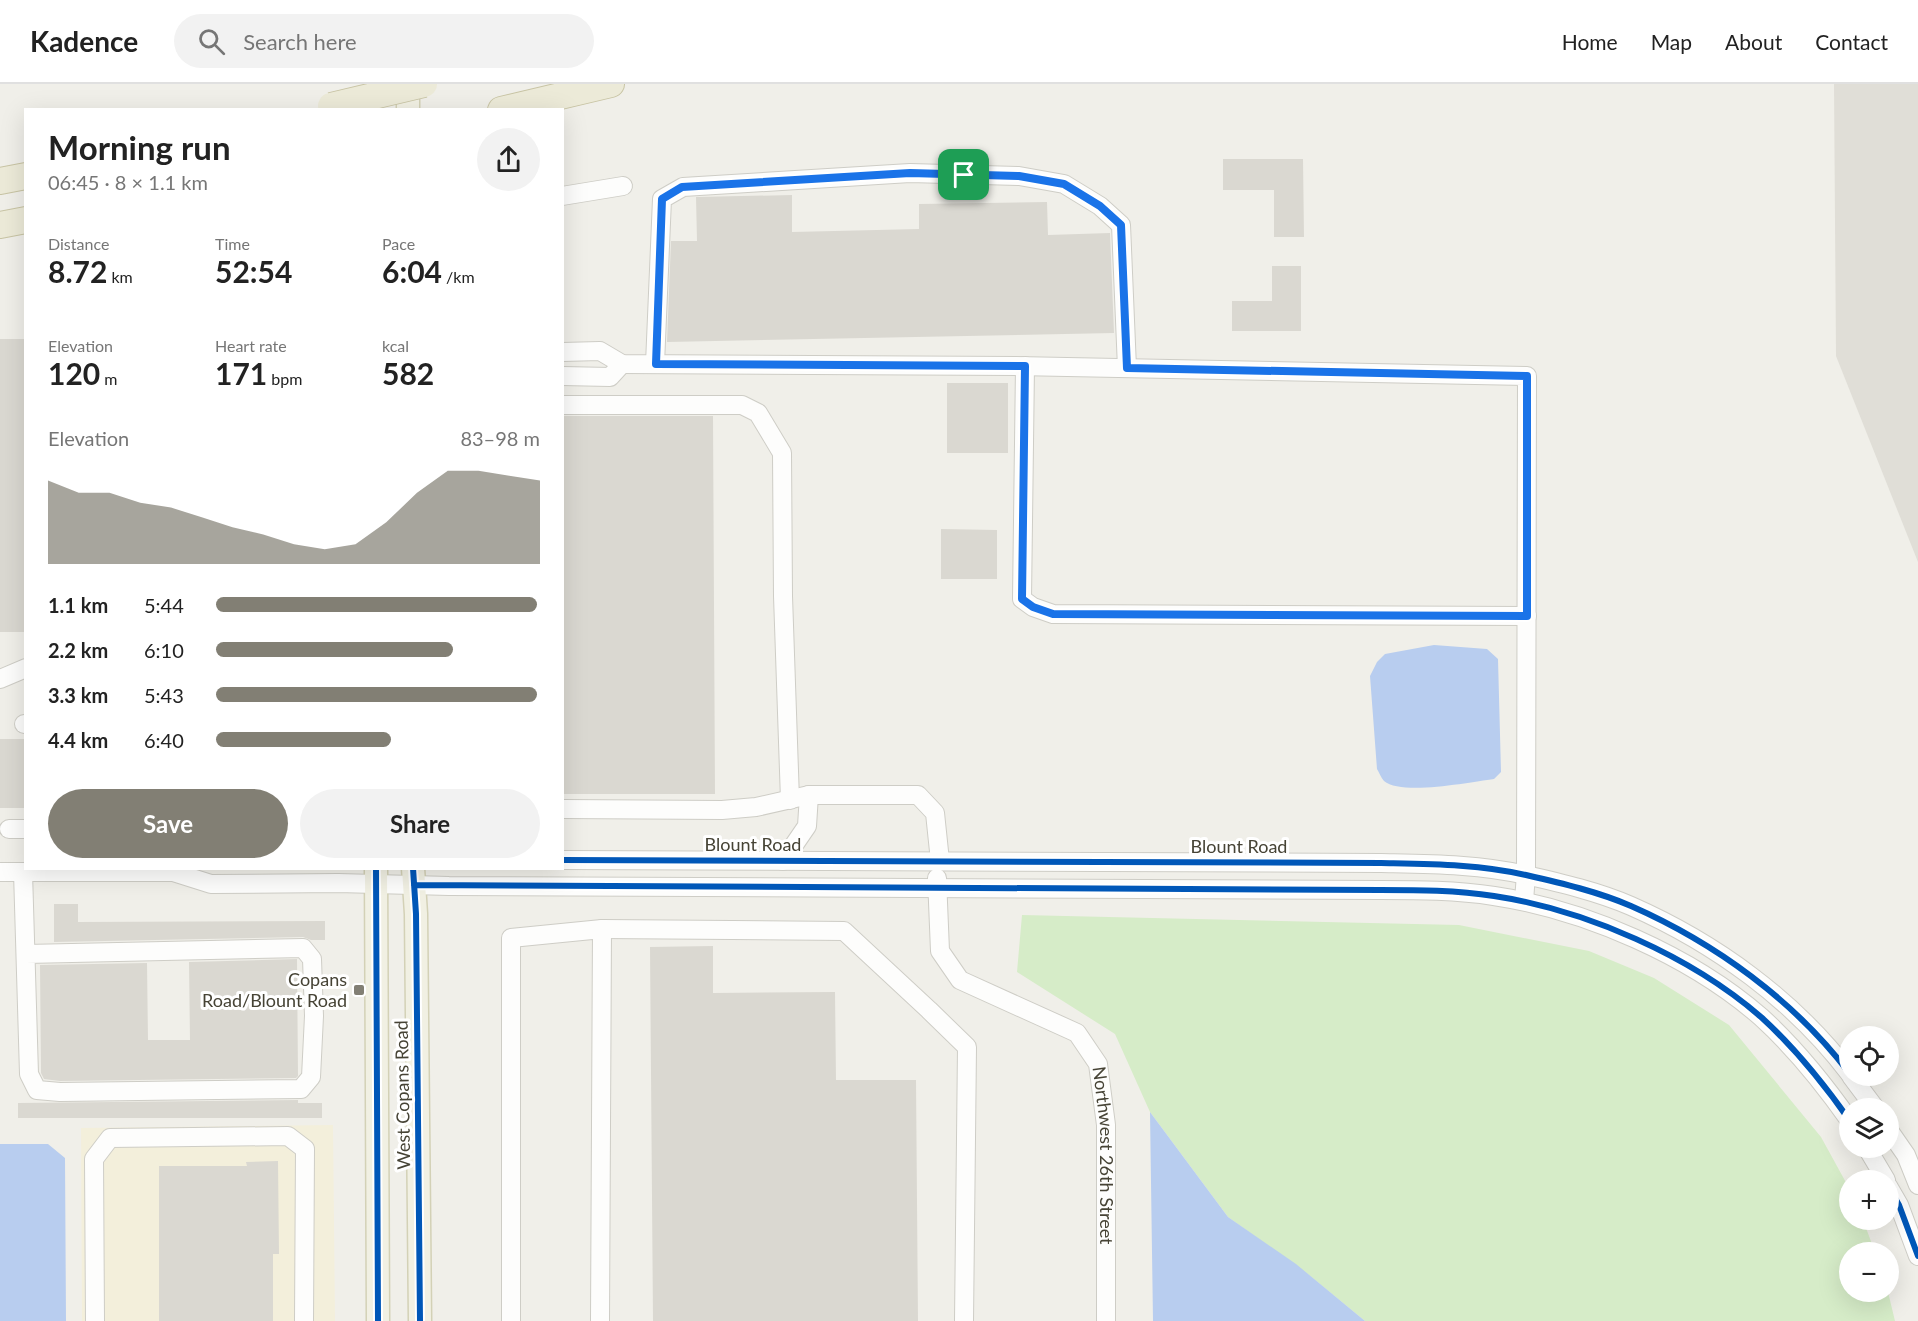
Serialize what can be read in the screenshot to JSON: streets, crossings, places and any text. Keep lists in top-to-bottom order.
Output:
{
  "streets": {
    "main road": ["West Copans Road"],
    "street": ["Blount Road", "Northwest 26th Street"]
  },
  "crossings": [
    ["Blount Road", "Northwest 26th Street"]
  ],
  "places": {
    "transit": ["Copans Road/Blount Road"]
  },
  "page": {
    "header": "Kadence",
    "search": "Search here",
    "nav": [
      "Home",
      "Map",
      "About",
      "Contact"
    ],
    "heading": ["Morning run", "06:45 · 8 × 1.1 km"],
    "stats": [
      ["Distance", "8.72 km"],
      ["Time", "52:54"],
      ["Pace", "6:04 /km"],
      ["Elevation", "120 m"],
      ["Heart rate", "171 bpm"],
      ["kcal", "582"]
    ],
    "chart": ["Elevation", "83–98 m"],
    "list": [
      {
        "name": "1.1 km",
        "note": "5:44"
      },
      {
        "name": "2.2 km",
        "note": "6:10"
      },
      {
        "name": "3.3 km",
        "note": "5:43"
      },
      {
        "name": "4.4 km",
        "note": "6:40"
      }
    ],
    "buttons": ["Save", "Share"],
    "map_buttons": ["+", "−"]
  }
}
